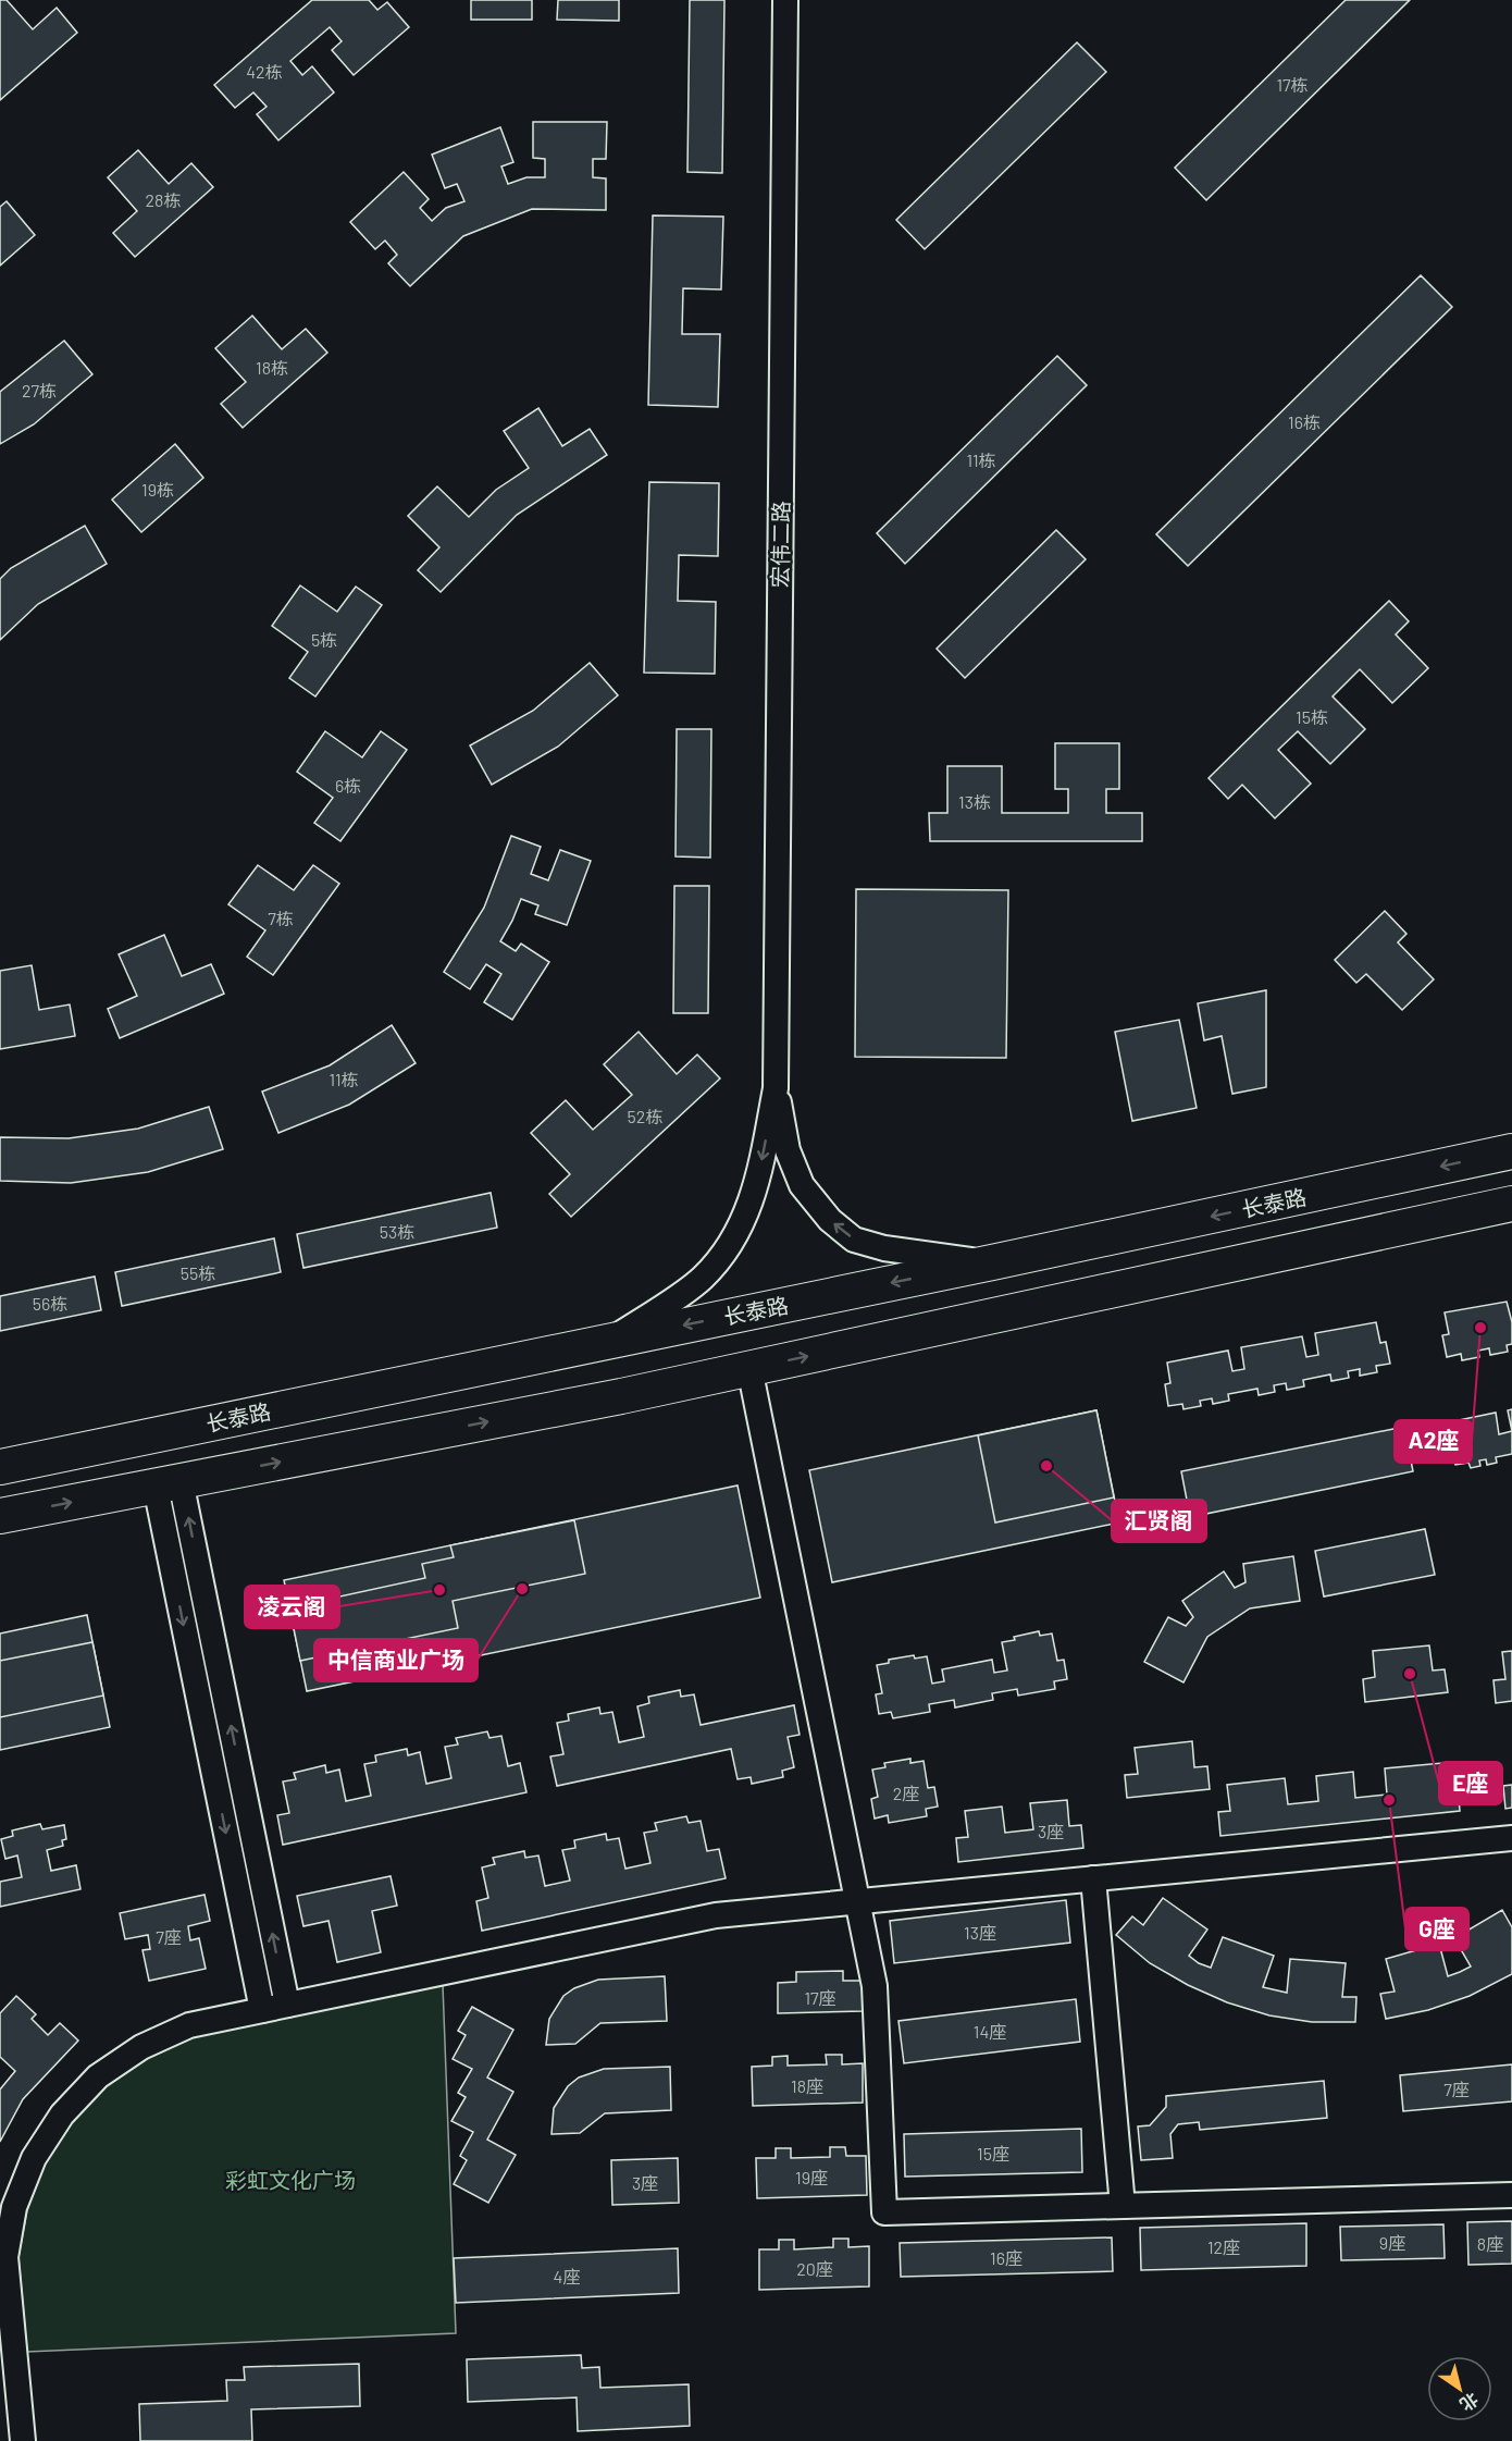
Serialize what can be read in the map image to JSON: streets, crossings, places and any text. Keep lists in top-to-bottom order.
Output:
{
  "streets": {
    "highway": ["长泰路"],
    "street": ["宏伟二路"]
  },
  "parks": ["彩虹文化广场"],
  "places": [
    "A2座",
    "汇贤阁",
    "中信商业广场",
    "凌云阁",
    "E座",
    "G座"
  ],
  "house_numbers": [
    "42栋",
    "17栋",
    "28栋",
    "18栋",
    "27栋",
    "16栋",
    "11栋",
    "19栋",
    "5栋",
    "15栋",
    "6栋",
    "13栋",
    "7栋",
    "11栋",
    "52栋",
    "53栋",
    "55栋",
    "56栋",
    "2座",
    "3座",
    "13座",
    "7座",
    "17座",
    "14座",
    "18座",
    "7座",
    "15座",
    "19座",
    "3座",
    "9座",
    "8座",
    "12座",
    "16座",
    "20座",
    "4座"
  ],
  "north": "bottom right"
}
